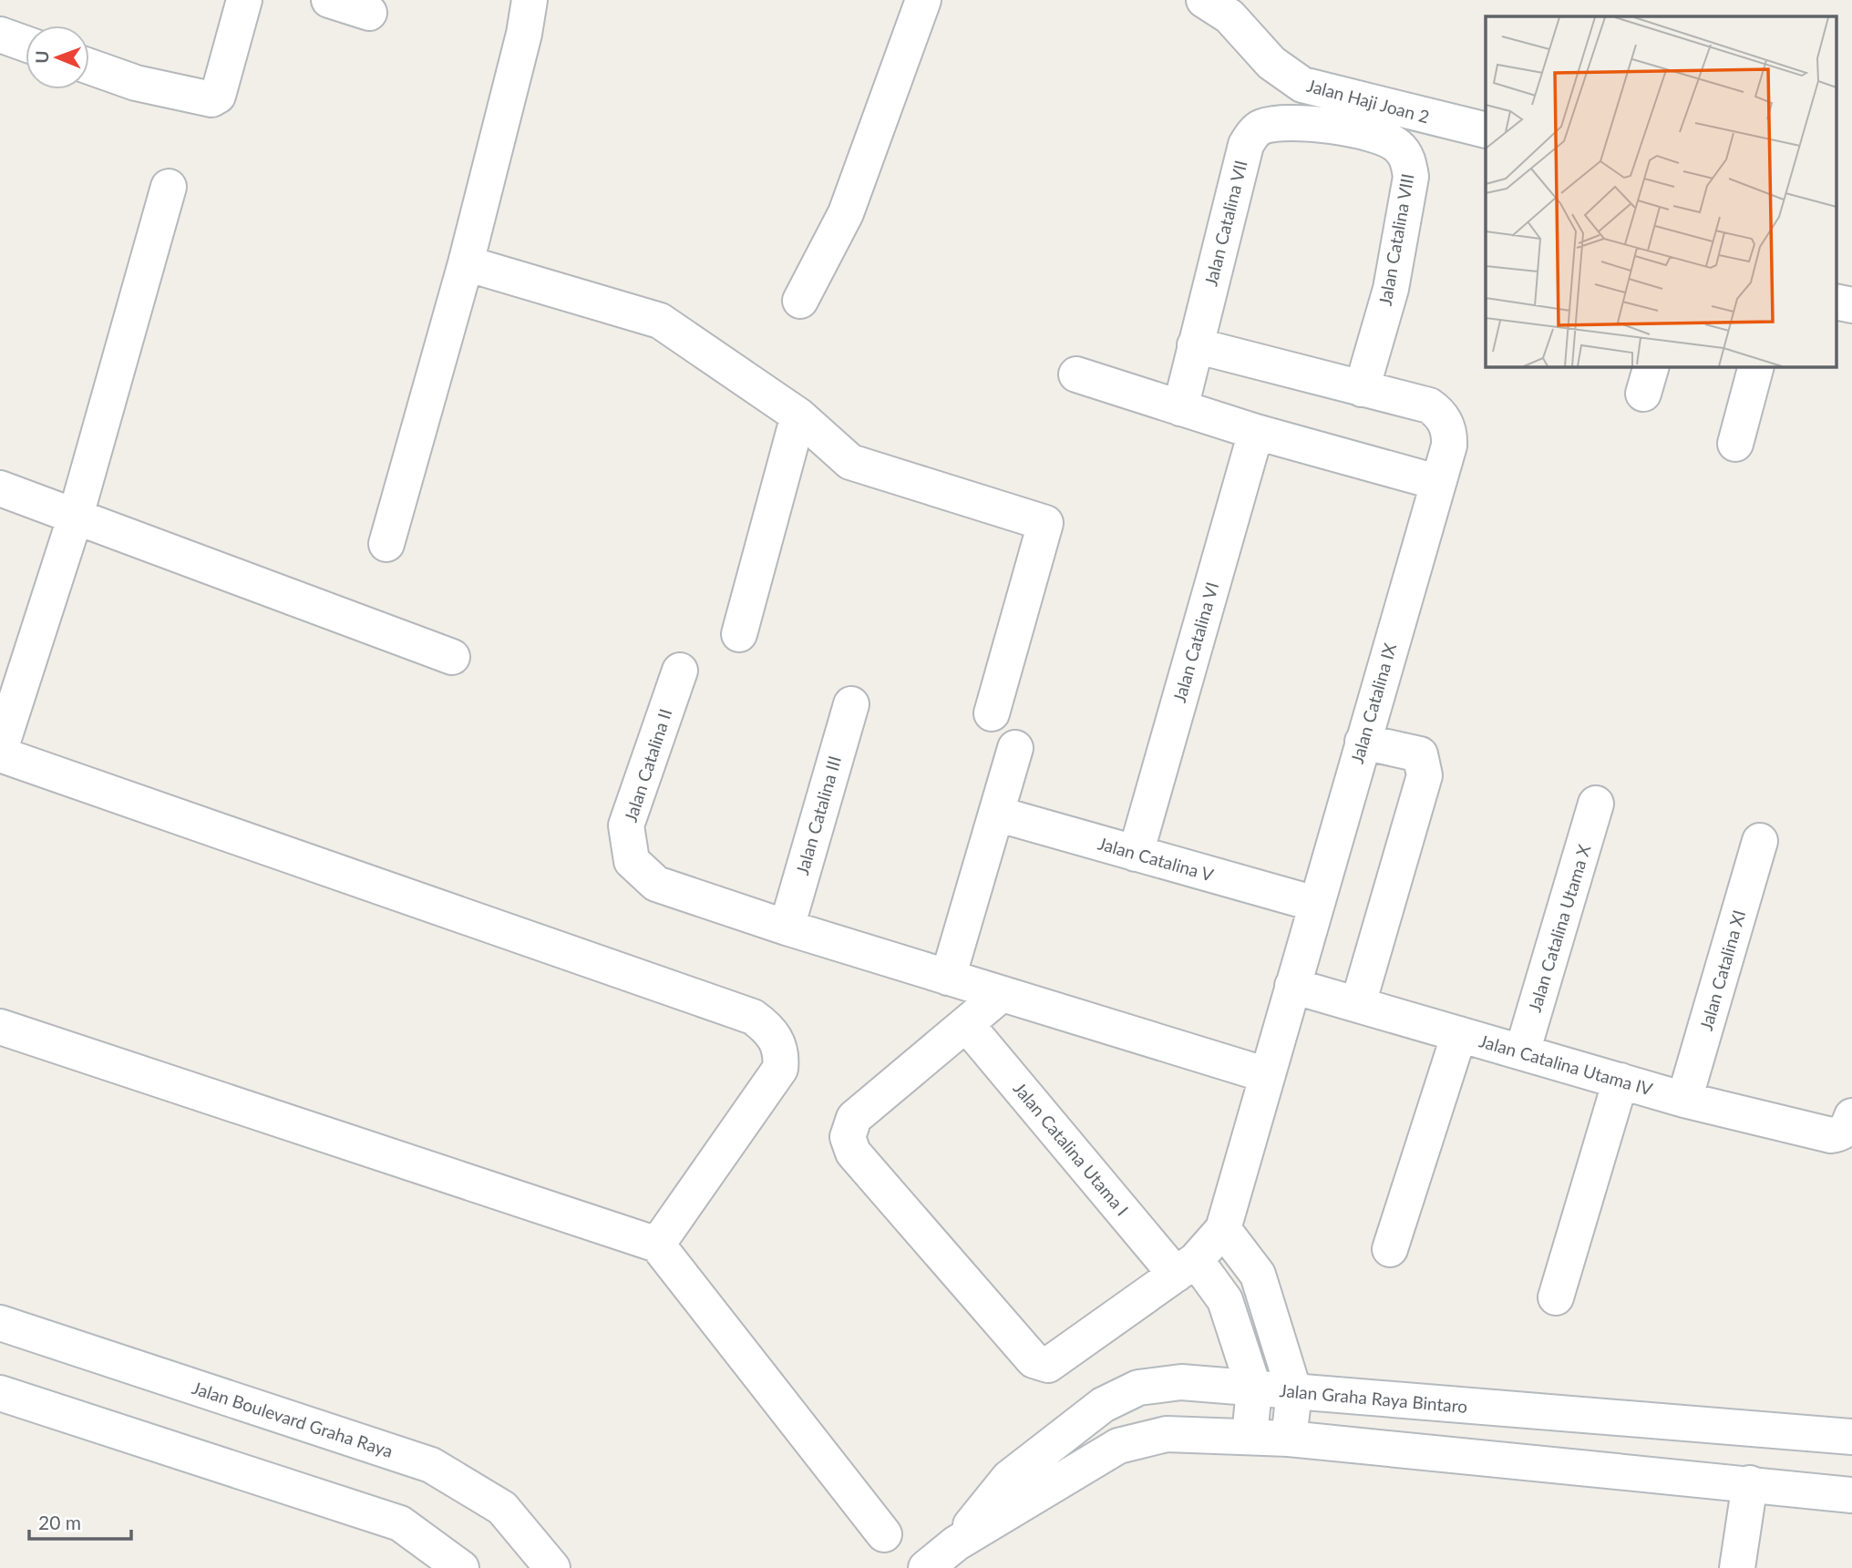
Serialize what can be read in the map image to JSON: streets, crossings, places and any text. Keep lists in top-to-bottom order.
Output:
{
  "streets": {
    "street": [
      "Jalan Haji Joan 2",
      "Jalan Catalina VII",
      "Jalan Catalina VIII",
      "Jalan Catalina VI",
      "Jalan Catalina IX",
      "Jalan Catalina II",
      "Jalan Catalina III",
      "Jalan Catalina V",
      "Jalan Catalina Utama X",
      "Jalan Catalina XI",
      "Jalan Catalina Utama IV",
      "Jalan Catalina Utama I",
      "Jalan Graha Raya Bintaro",
      "Jalan Boulevard Graha Raya"
    ]
  },
  "crossings": [
    ["Jalan Catalina VII", "Jalan Catalina VIII"],
    ["Jalan Catalina VIII", "Jalan Catalina IX"],
    ["Jalan Catalina VI", "Jalan Catalina V"],
    ["Jalan Catalina IX", "Jalan Catalina V"],
    ["Jalan Catalina IX", "Jalan Catalina Utama IV"],
    ["Jalan Catalina II", "Jalan Catalina III"],
    ["Jalan Catalina Utama X", "Jalan Catalina Utama IV"],
    ["Jalan Catalina XI", "Jalan Catalina Utama IV"],
    ["Jalan Catalina Utama I", "Jalan Graha Raya Bintaro"]
  ],
  "scale_bar": "20 m",
  "north": "left"
}
